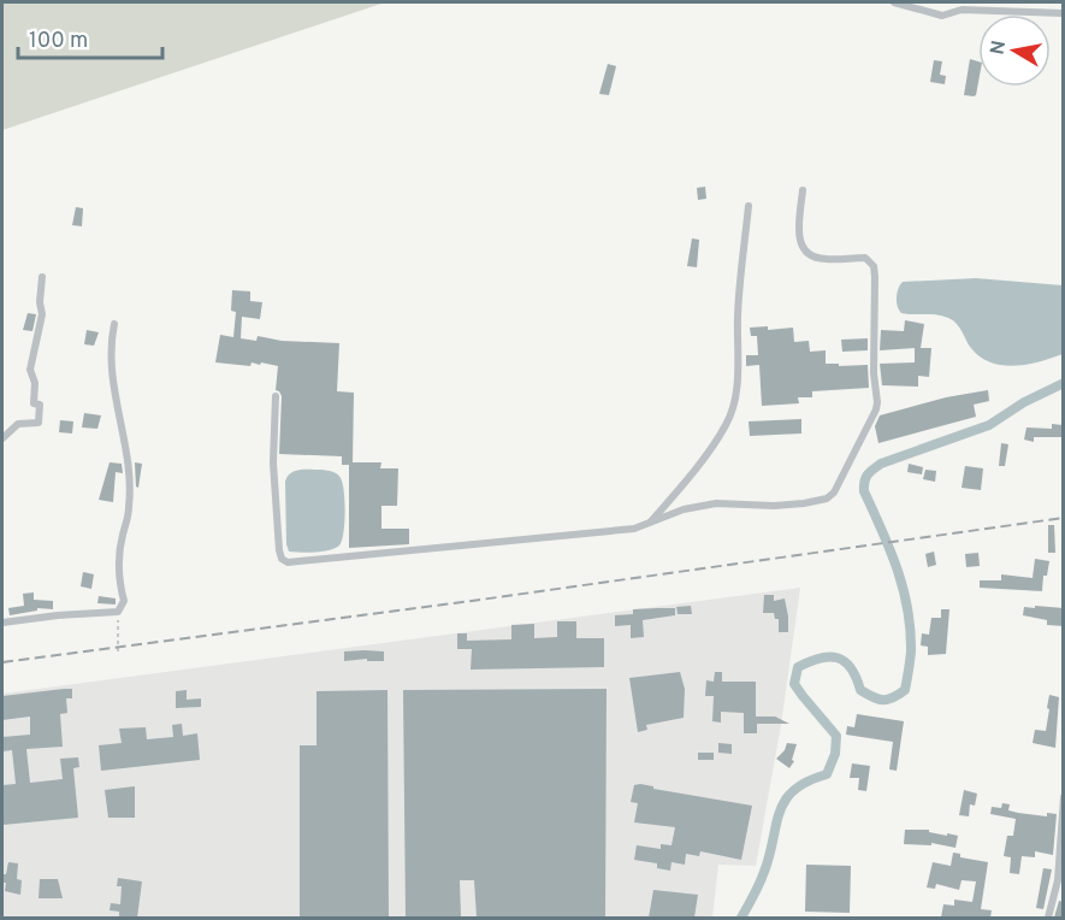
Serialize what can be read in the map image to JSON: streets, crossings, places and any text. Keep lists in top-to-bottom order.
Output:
{
  "scale_bar": "100 m",
  "north": "left"
}
